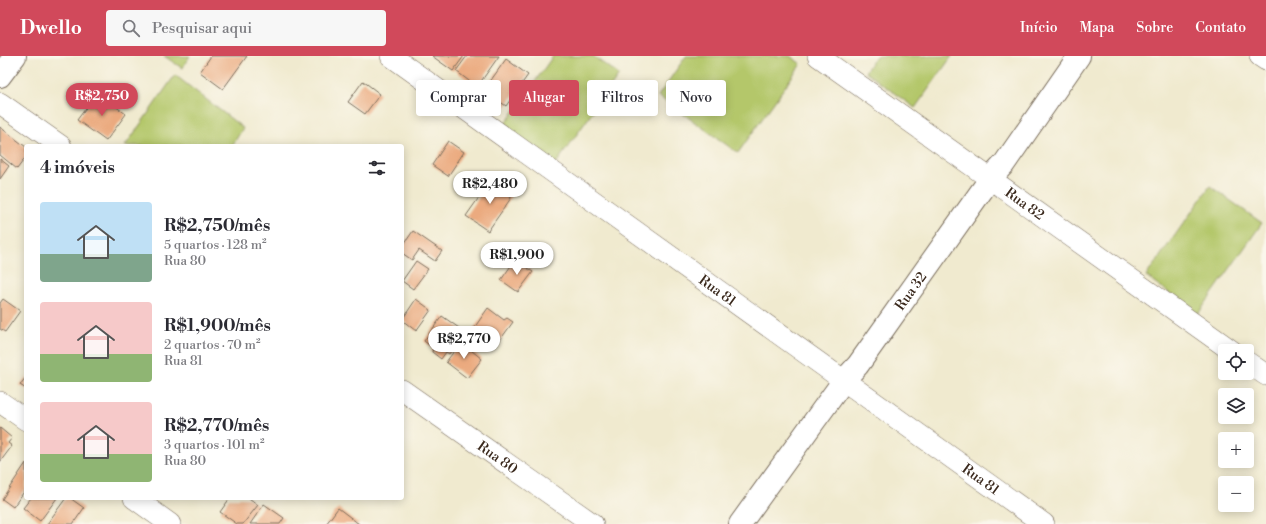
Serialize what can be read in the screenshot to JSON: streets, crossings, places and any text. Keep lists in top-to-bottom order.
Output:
{
  "streets": {
    "main road": ["Rua 32"],
    "street": ["Rua 82", "Rua 81", "Rua 80"]
  },
  "crossings": [
    ["Rua 82", "Rua 32"],
    ["Rua 81", "Rua 32"]
  ],
  "page": {
    "header": "Dwello",
    "search": "Pesquisar aqui",
    "nav": [
      "Início",
      "Mapa",
      "Sobre",
      "Contato"
    ],
    "chip": [
      "Comprar",
      "Alugar",
      "Filtros",
      "Novo"
    ],
    "price": [
      "R$2,750",
      "R$2,480",
      "R$1,900",
      "R$2,770"
    ],
    "heading": "4 imóveis",
    "list": [
      {
        "name": "R$2,750/mês",
        "note": "5 quartos · 128 m² · Rua 80"
      },
      {
        "name": "R$1,900/mês",
        "note": "2 quartos · 70 m² · Rua 81"
      },
      {
        "name": "R$2,770/mês",
        "note": "3 quartos · 101 m² · Rua 80"
      }
    ],
    "map_buttons": ["+", "−"]
  }
}
